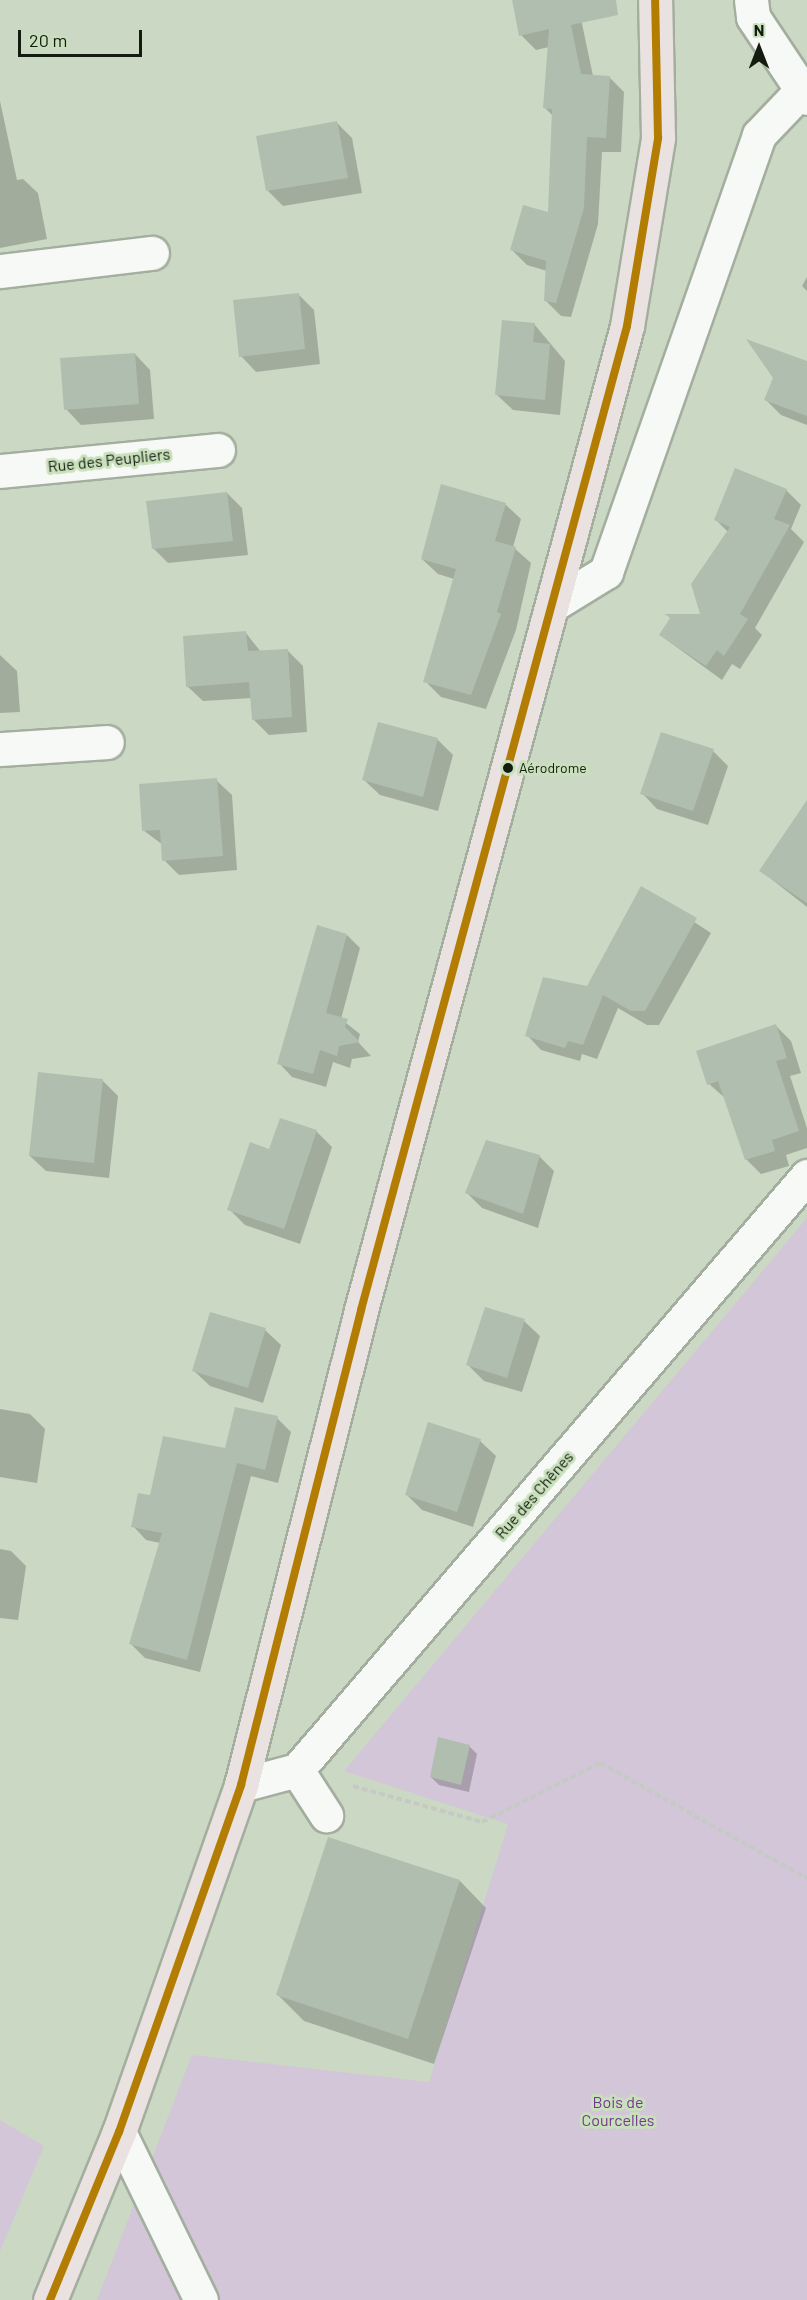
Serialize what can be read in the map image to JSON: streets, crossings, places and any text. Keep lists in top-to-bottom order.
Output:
{
  "streets": {
    "street": ["Rue des Peupliers", "Rue des Chênes"]
  },
  "parks": ["Bois de Courcelles"],
  "places": ["Aérodrome"],
  "scale_bar": "20 m",
  "north": "top"
}
